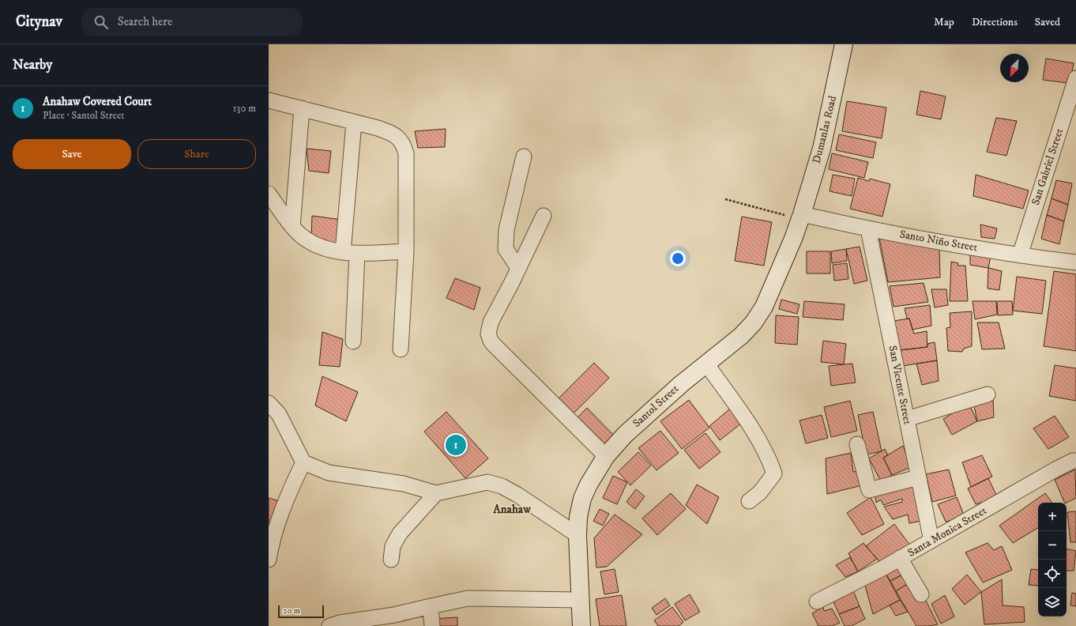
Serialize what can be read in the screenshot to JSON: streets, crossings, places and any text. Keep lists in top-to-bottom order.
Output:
{
  "streets": {
    "main road": ["Dumanlas Road", "Santol Street"],
    "street": [
      "San Gabriel Street",
      "Santo Niño Street",
      "San Vicente Street",
      "Santa Monica Street"
    ]
  },
  "crossings": [
    ["Dumanlas Road", "Santo Niño Street"],
    ["Dumanlas Road", "Santol Street"],
    ["San Gabriel Street", "Santo Niño Street"],
    ["Santo Niño Street", "San Vicente Street"],
    ["Santo Niño Street", "Santol Street"],
    ["San Vicente Street", "Santa Monica Street"]
  ],
  "districts": ["Anahaw"],
  "scale_bar": "20 m",
  "north": "bottom left",
  "page": {
    "header": "Citynav",
    "search": "Search here",
    "nav": ["Map", "Directions", "Saved"],
    "heading": "Nearby",
    "list": [
      {
        "mark": "1",
        "name": "Anahaw Covered Court",
        "note": "Place · Santol Street",
        "value": "130 m"
      }
    ],
    "buttons": ["Save", "Share"],
    "pins": "1",
    "map_buttons": ["+", "−"],
    "scale": "20 m"
  }
}
